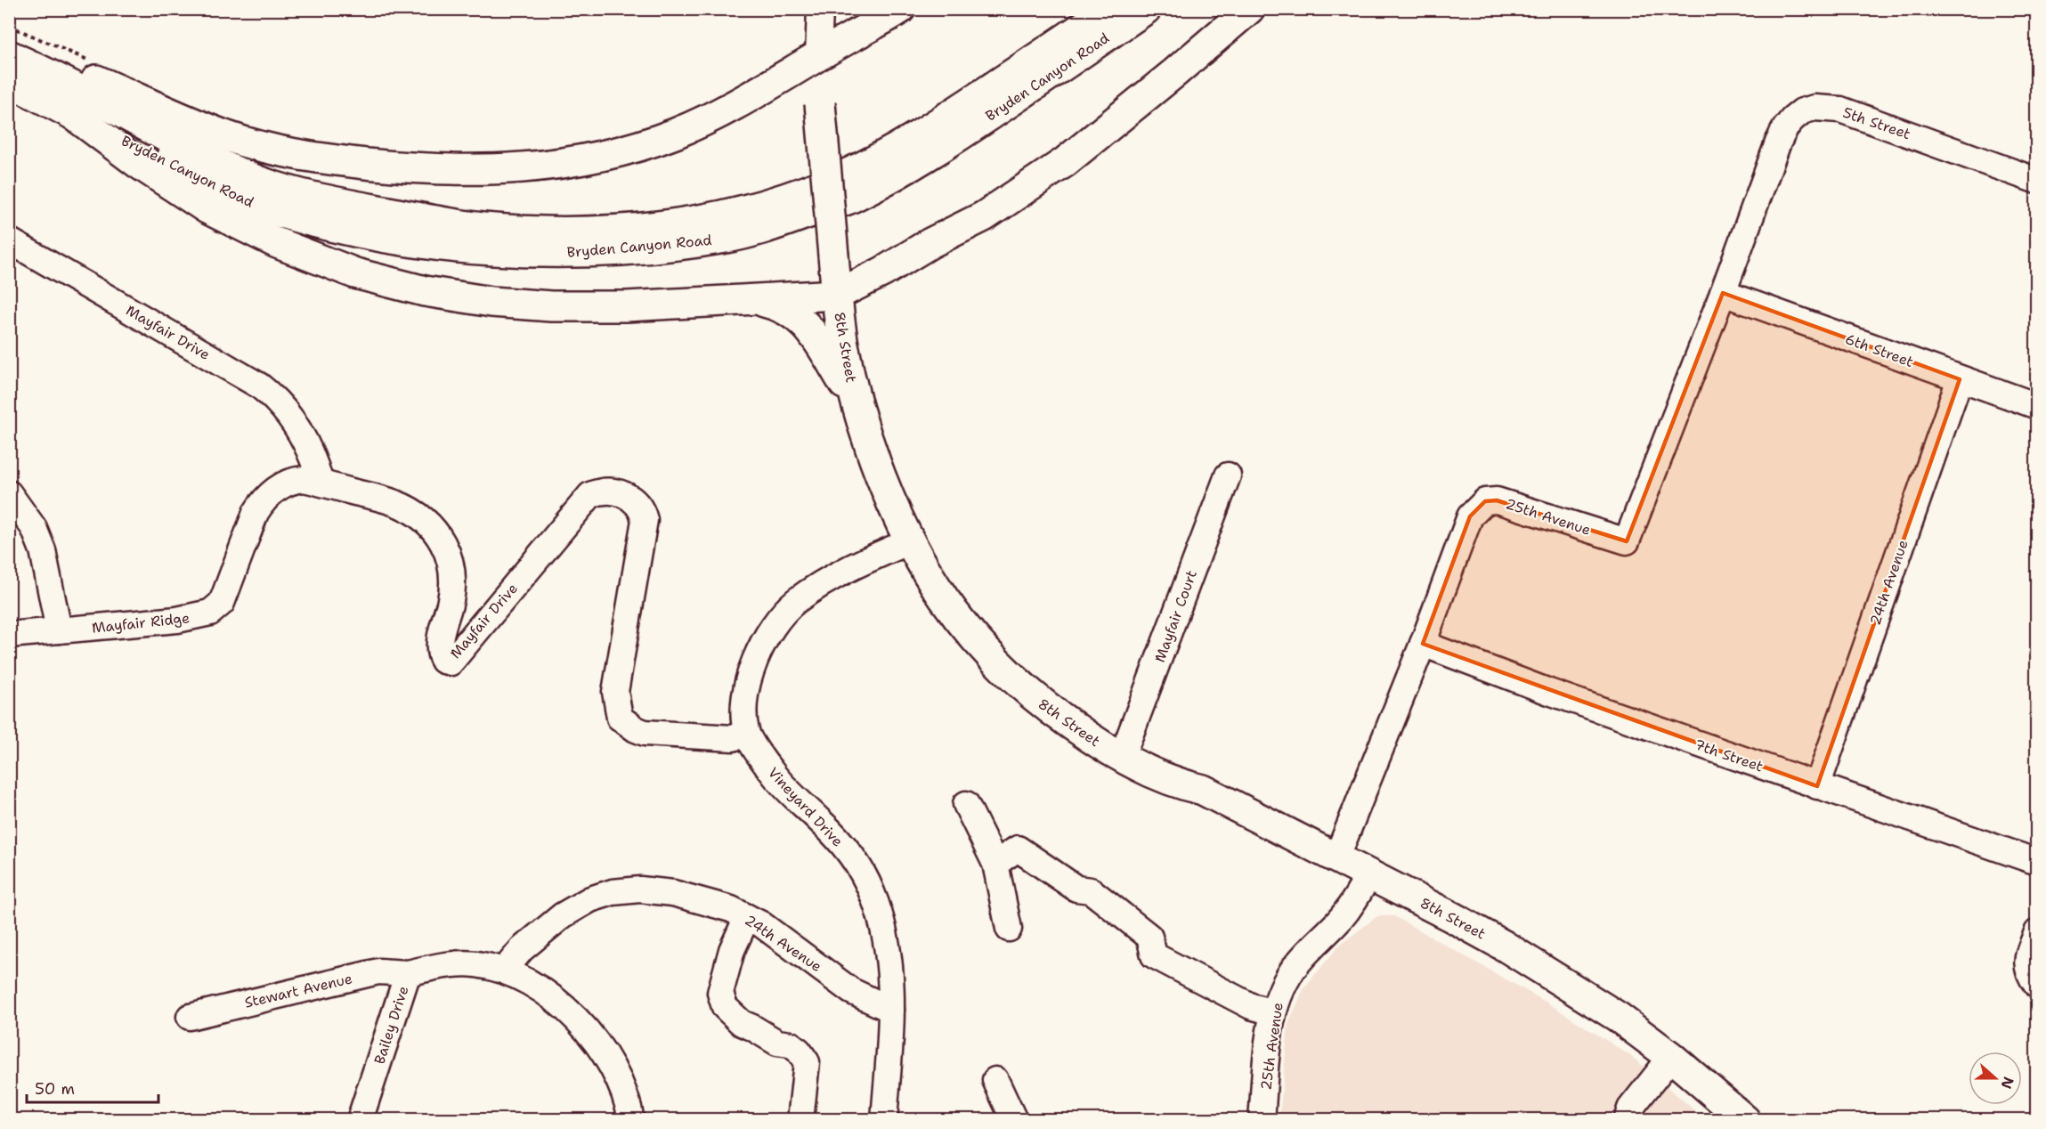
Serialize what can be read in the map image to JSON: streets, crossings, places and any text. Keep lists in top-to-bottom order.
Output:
{
  "streets": {
    "main road": ["Bryden Canyon Road", "8th Street"],
    "street": [
      "5th Street",
      "Mayfair Drive",
      "6th Street",
      "25th Avenue",
      "24th Avenue",
      "Mayfair Court",
      "Mayfair Ridge",
      "7th Street",
      "Vineyard Drive",
      "Stewart Avenue",
      "Bailey Drive"
    ]
  },
  "crossings": [
    ["5th Street", "25th Avenue"],
    ["Mayfair Drive", "Mayfair Ridge"],
    ["Mayfair Drive", "Vineyard Drive"],
    ["8th Street", "25th Avenue"],
    ["8th Street", "Mayfair Court"],
    ["8th Street", "Vineyard Drive"],
    ["6th Street", "25th Avenue"],
    ["6th Street", "24th Avenue"],
    ["25th Avenue", "7th Street"],
    ["24th Avenue", "7th Street"],
    ["24th Avenue", "Vineyard Drive"],
    ["24th Avenue", "Bailey Drive"],
    ["Stewart Avenue", "Bailey Drive"]
  ],
  "scale_bar": "50 m",
  "north": "right"
}
